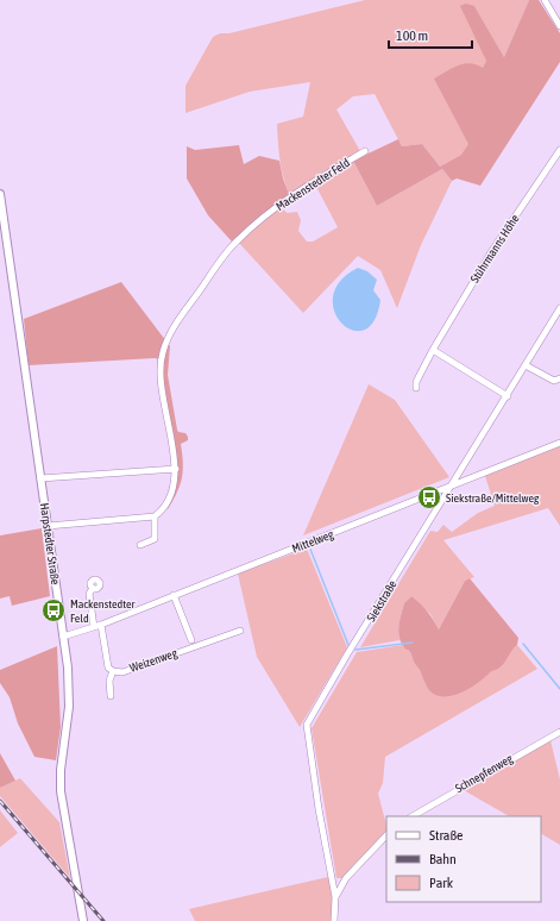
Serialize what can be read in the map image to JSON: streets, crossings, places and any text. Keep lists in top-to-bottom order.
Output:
{
  "streets": {
    "street": [
      "Mackenstedter Feld",
      "Stührmanns Höhe",
      "Mittelweg",
      "Harpstedter Straße",
      "Siekstraße",
      "Weizenweg",
      "Schnepfenweg"
    ]
  },
  "crossings": [
    ["Mittelweg", "Harpstedter Straße"],
    ["Mittelweg", "Siekstraße"],
    ["Mittelweg", "Weizenweg"]
  ],
  "places": {
    "bus stop": ["Siekstraße/Mittelweg", "Mackenstedter Feld"]
  },
  "legend": ["Straße", "Bahn", "Park"],
  "scale_bar": "100 m"
}
